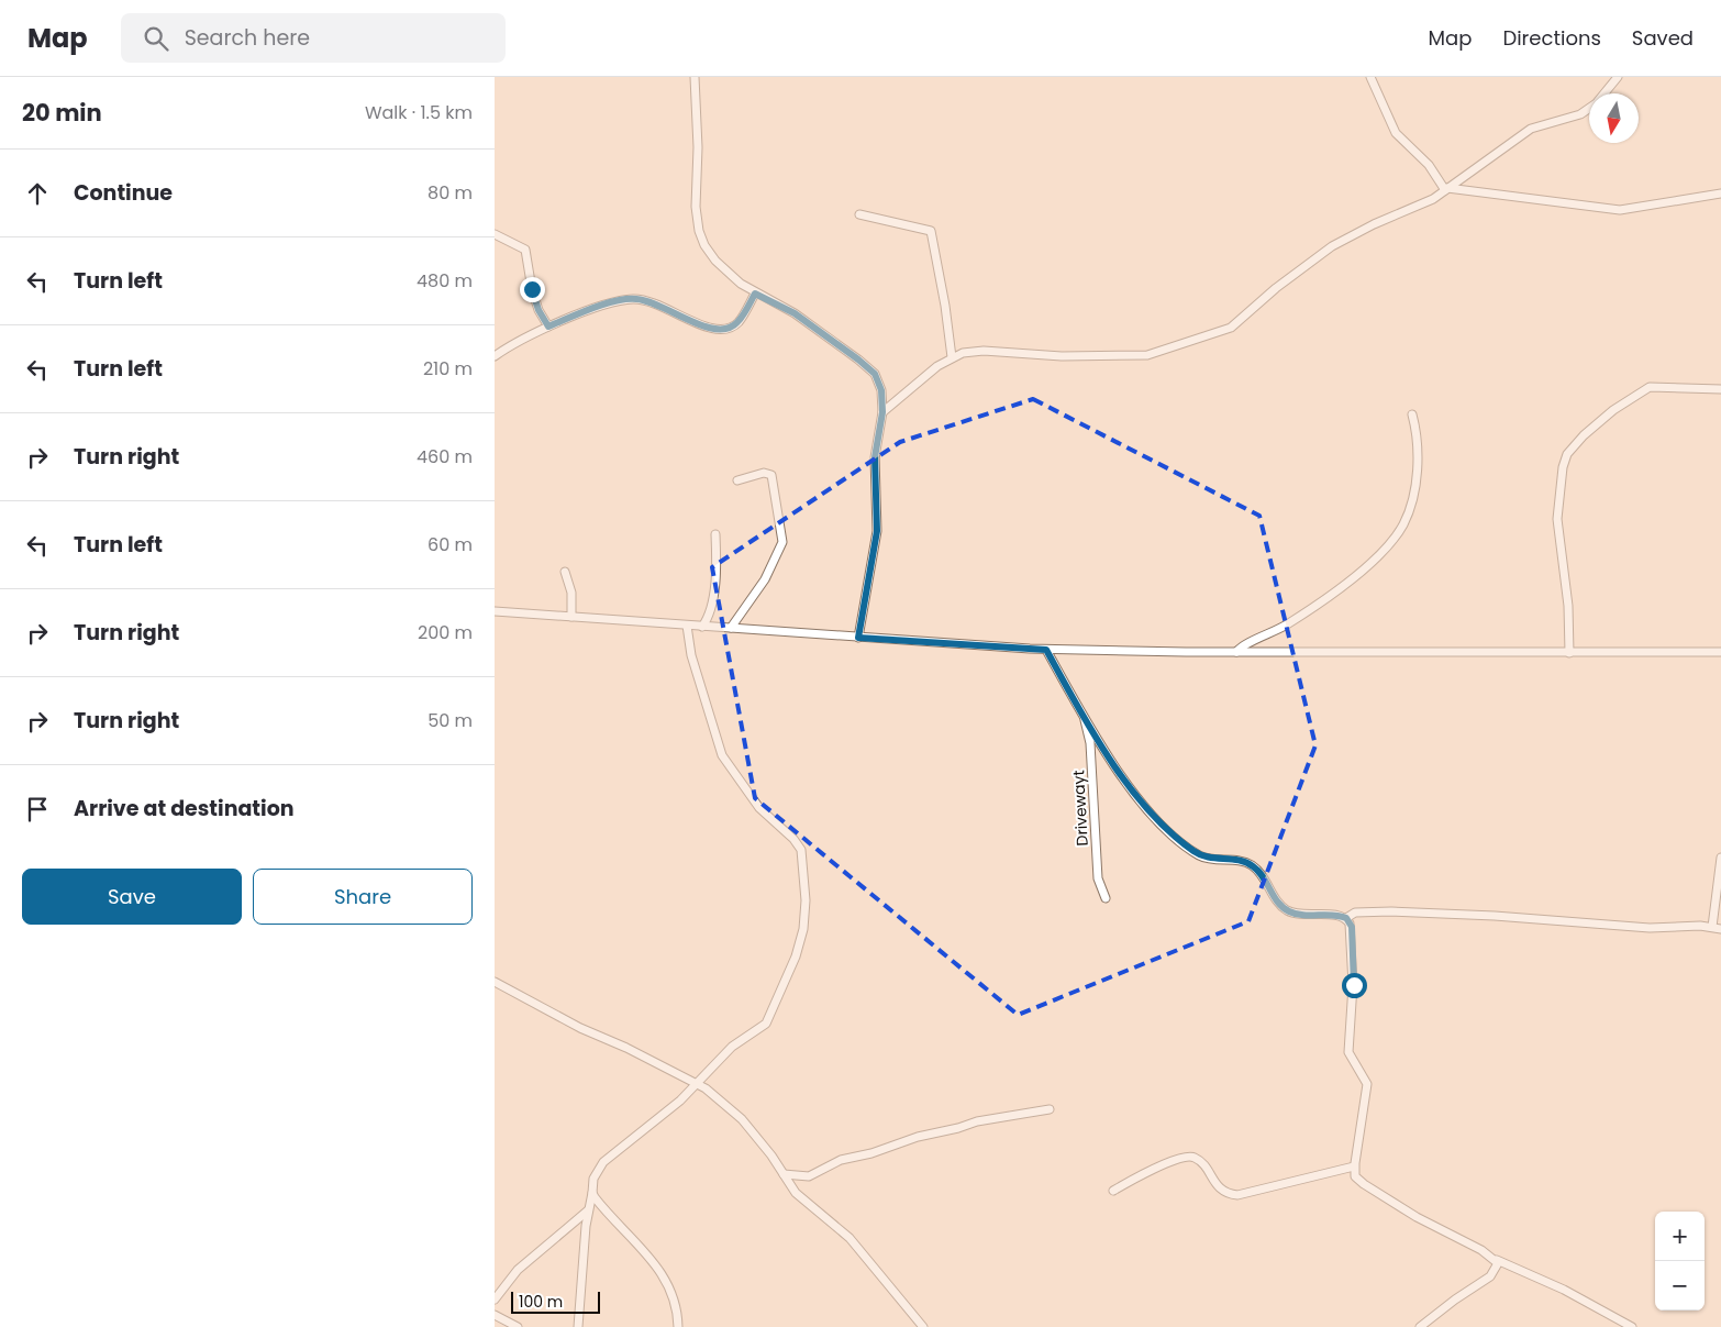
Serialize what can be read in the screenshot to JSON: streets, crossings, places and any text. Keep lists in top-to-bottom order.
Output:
{
  "streets": {
    "street": ["Drivewayt"]
  },
  "scale_bar": "100 m",
  "north": "bottom",
  "page": {
    "header": "Map",
    "search": "Search here",
    "nav": ["Map", "Directions", "Saved"],
    "heading": ["20 min", "Walk · 1.5 km"],
    "list": [
      ["Continue", "80 m"],
      ["Turn left", "480 m"],
      ["Turn left", "210 m"],
      ["Turn right", "460 m"],
      ["Turn left", "60 m"],
      ["Turn right", "200 m"],
      ["Turn right", "50 m"],
      "Arrive at destination"
    ],
    "buttons": ["Save", "Share"],
    "map_buttons": ["+", "−"],
    "scale": "100 m"
  }
}
